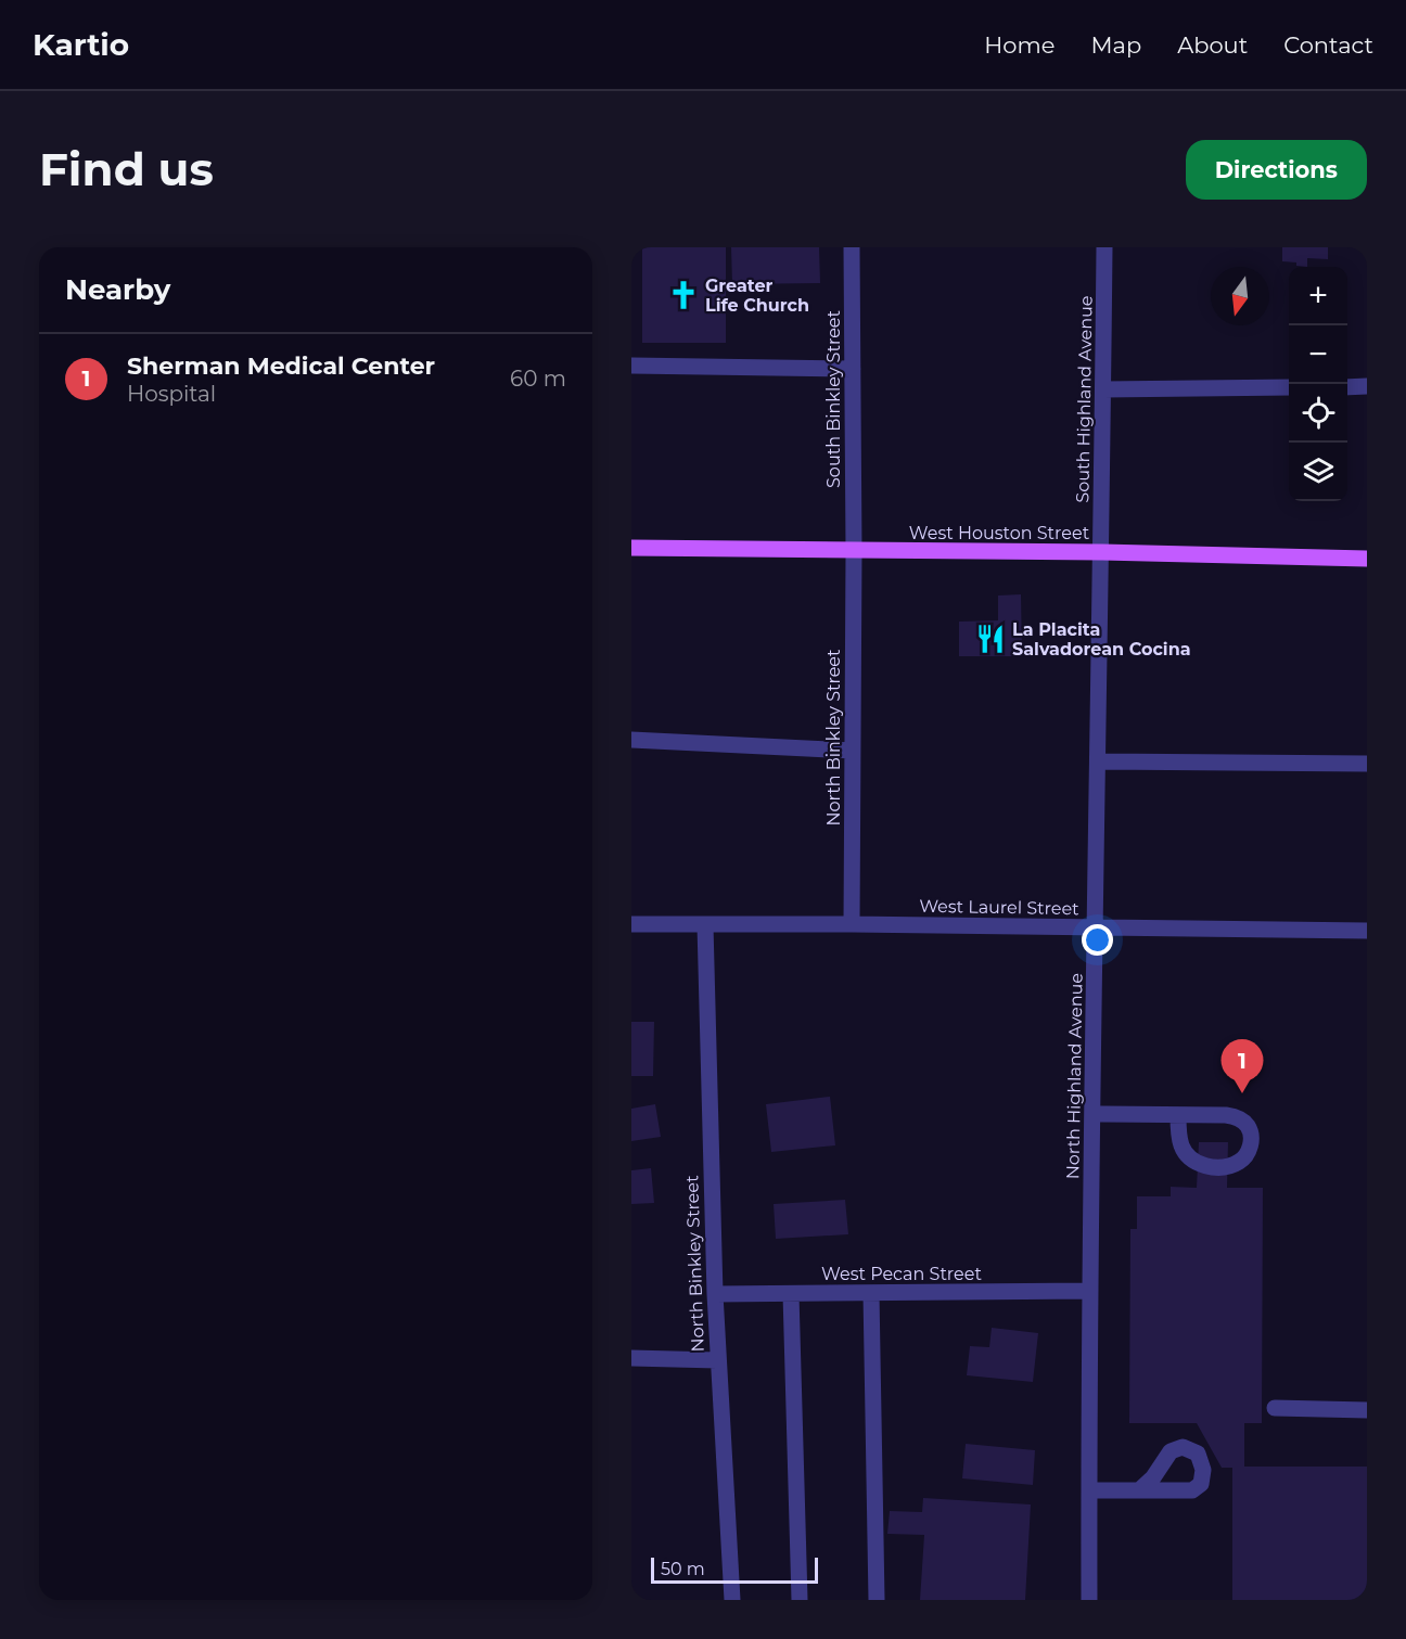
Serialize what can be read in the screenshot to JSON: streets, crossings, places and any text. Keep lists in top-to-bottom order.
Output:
{
  "streets": {
    "main road": ["West Houston Street"],
    "street": [
      "South Binkley Street",
      "South Highland Avenue",
      "North Binkley Street",
      "West Laurel Street",
      "North Highland Avenue",
      "West Pecan Street"
    ]
  },
  "crossings": [
    ["South Binkley Street", "West Houston Street"],
    ["South Binkley Street", "North Binkley Street"],
    ["South Highland Avenue", "West Houston Street"],
    ["South Highland Avenue", "North Highland Avenue"],
    ["West Houston Street", "North Binkley Street"],
    ["West Houston Street", "North Highland Avenue"],
    ["North Binkley Street", "West Laurel Street"],
    ["North Binkley Street", "West Pecan Street"],
    ["West Laurel Street", "North Highland Avenue"],
    ["North Highland Avenue", "West Pecan Street"]
  ],
  "places": {
    "church": ["Greater Life Church"],
    "restaurant": ["La Placita Salvadorean Cocina"]
  },
  "scale_bar": "50 m",
  "north": "bottom",
  "page": {
    "header": "Kartio",
    "nav": [
      "Home",
      "Map",
      "About",
      "Contact"
    ],
    "buttons": "Directions",
    "title": "Find us",
    "heading": "Nearby",
    "map_buttons": ["+", "−"],
    "list": [
      {
        "mark": "1",
        "name": "Sherman Medical Center",
        "note": "Hospital",
        "value": "60 m"
      }
    ],
    "pins": "1",
    "scale": "50 m"
  }
}
